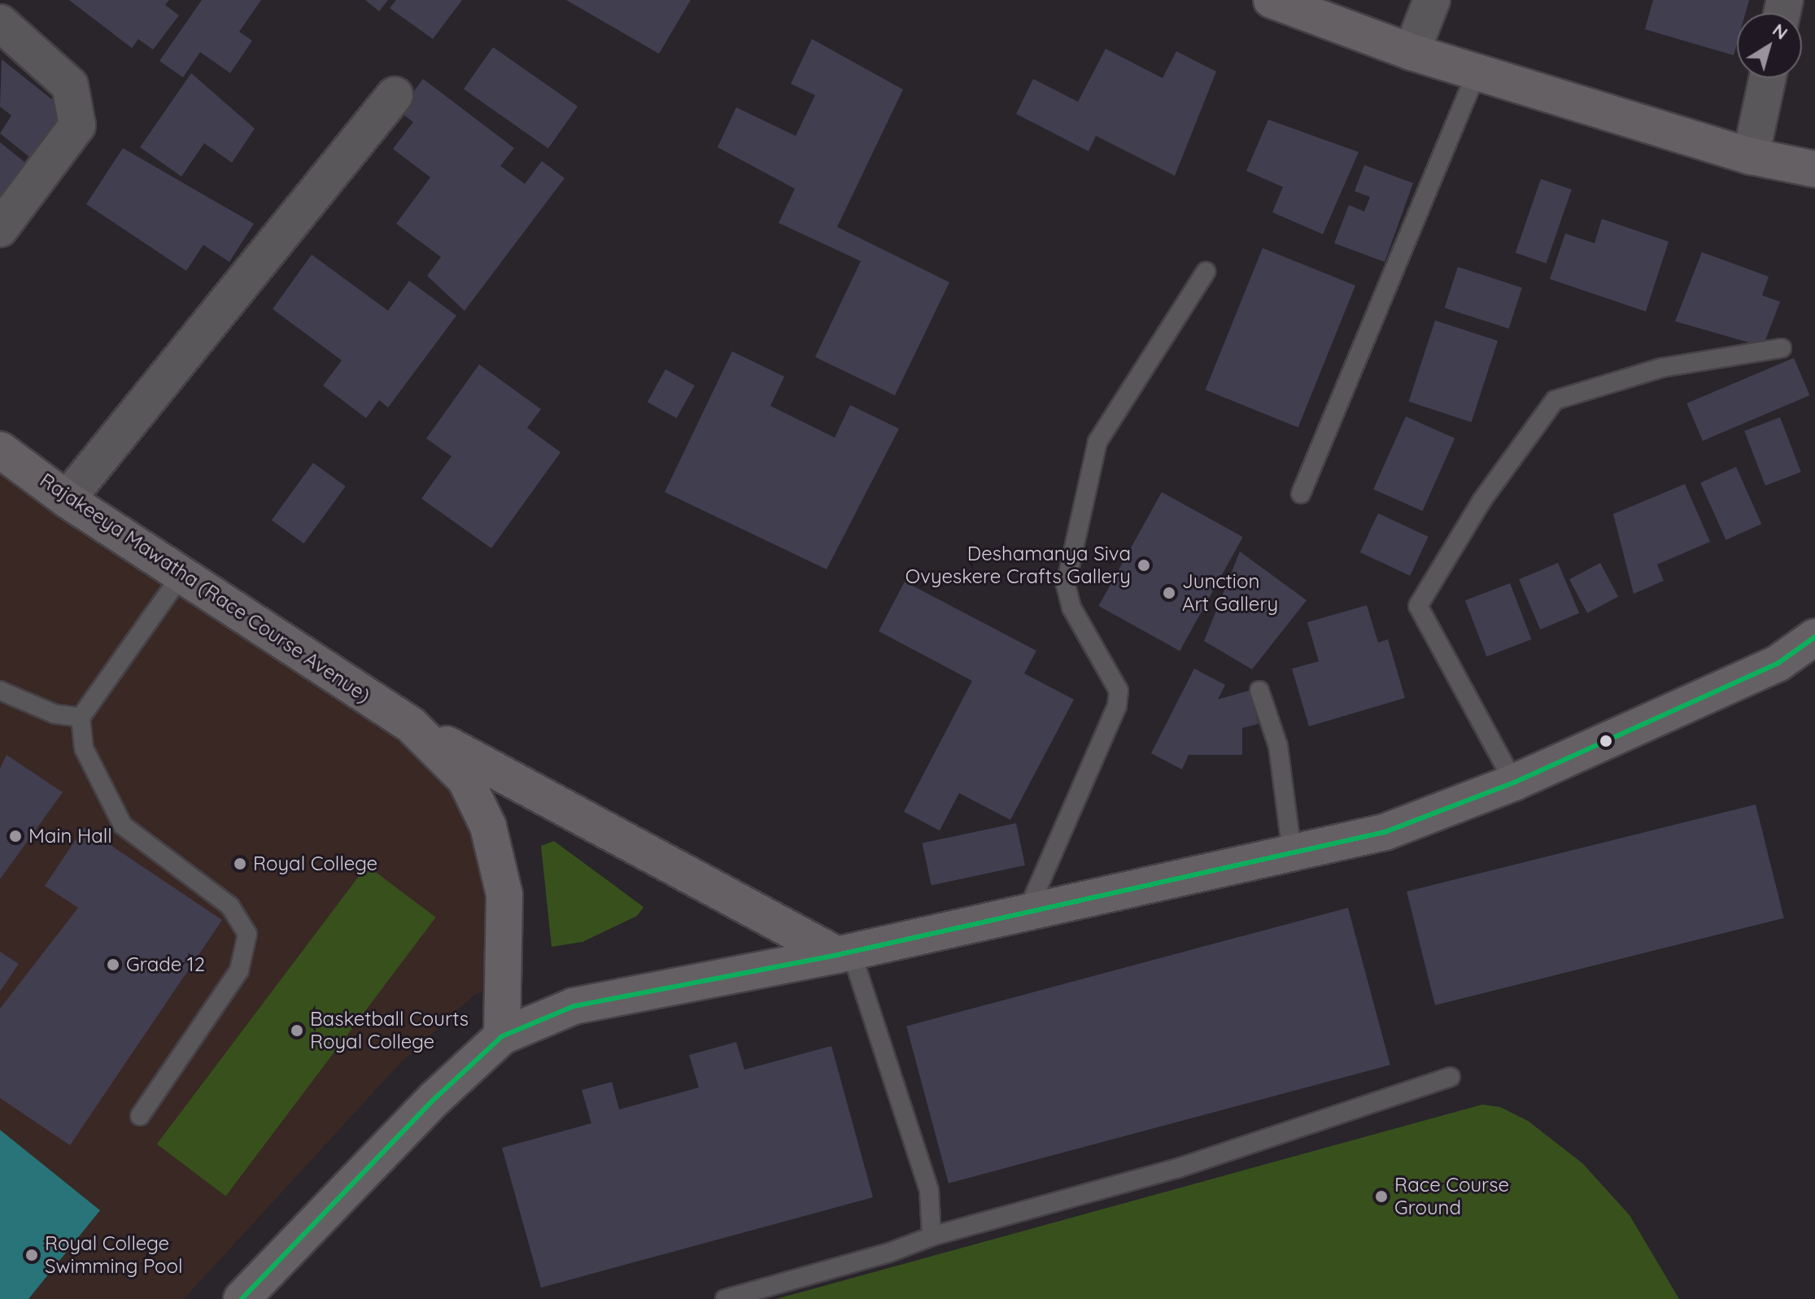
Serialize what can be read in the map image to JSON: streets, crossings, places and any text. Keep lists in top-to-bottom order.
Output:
{
  "streets": {
    "main road": ["Rajakeeya Mawatha (Race Course Avenue)"]
  },
  "places": [
    "Deshamanya Siva Ovyeskere Crafts Gallery",
    "Junction Art Gallery",
    "Main Hall",
    "Royal College",
    "Grade 12",
    "Basketball Courts Royal College",
    "Race Course Ground",
    "Royal College Swimming Pool"
  ],
  "north": "top right"
}
